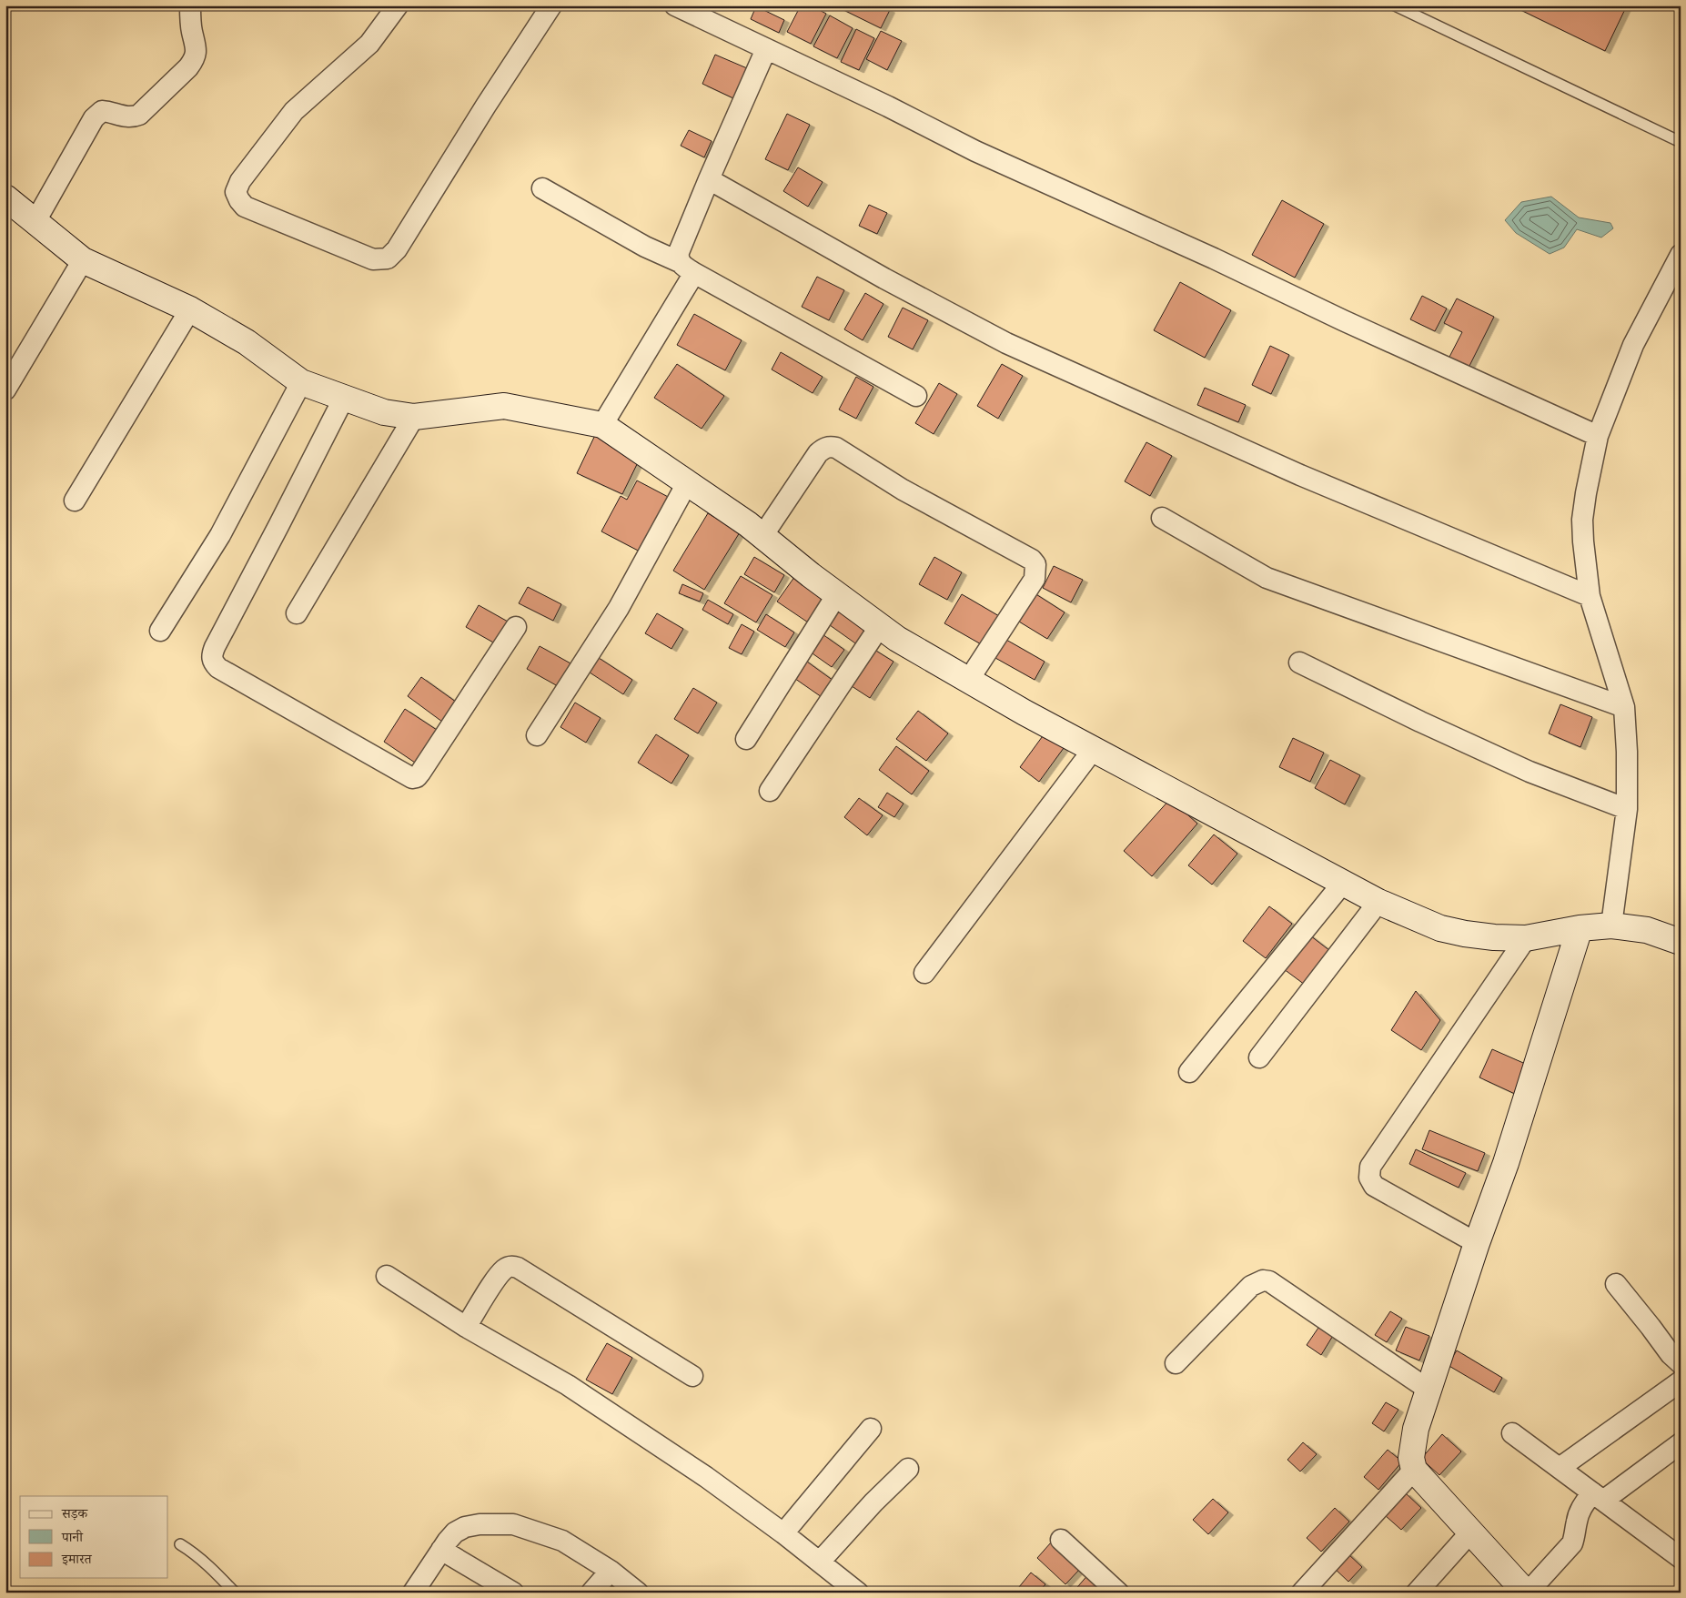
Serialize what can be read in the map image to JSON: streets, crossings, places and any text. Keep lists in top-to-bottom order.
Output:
{
  "legend": ["सड़क", "पानी", "इमारत"]
}
